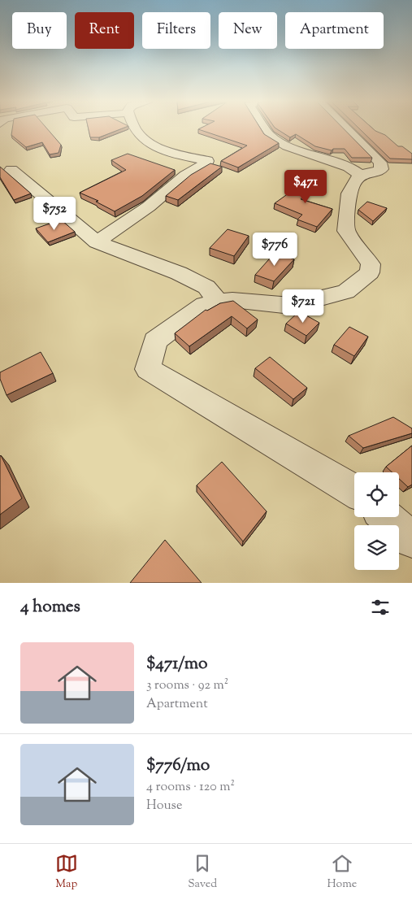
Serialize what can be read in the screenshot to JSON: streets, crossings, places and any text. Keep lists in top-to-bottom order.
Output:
{
  "page": {
    "chip": [
      "Buy",
      "Rent",
      "Filters",
      "New",
      "Apartment"
    ],
    "price": [
      "$471",
      "$752",
      "$776",
      "$721"
    ],
    "heading": "4 homes",
    "list": [
      {
        "name": "$471/mo",
        "note": "3 rooms · 92 m² · Apartment"
      },
      {
        "name": "$776/mo",
        "note": "4 rooms · 120 m² · House"
      }
    ],
    "tabs": ["Map", "Saved", "Home"]
  }
}
